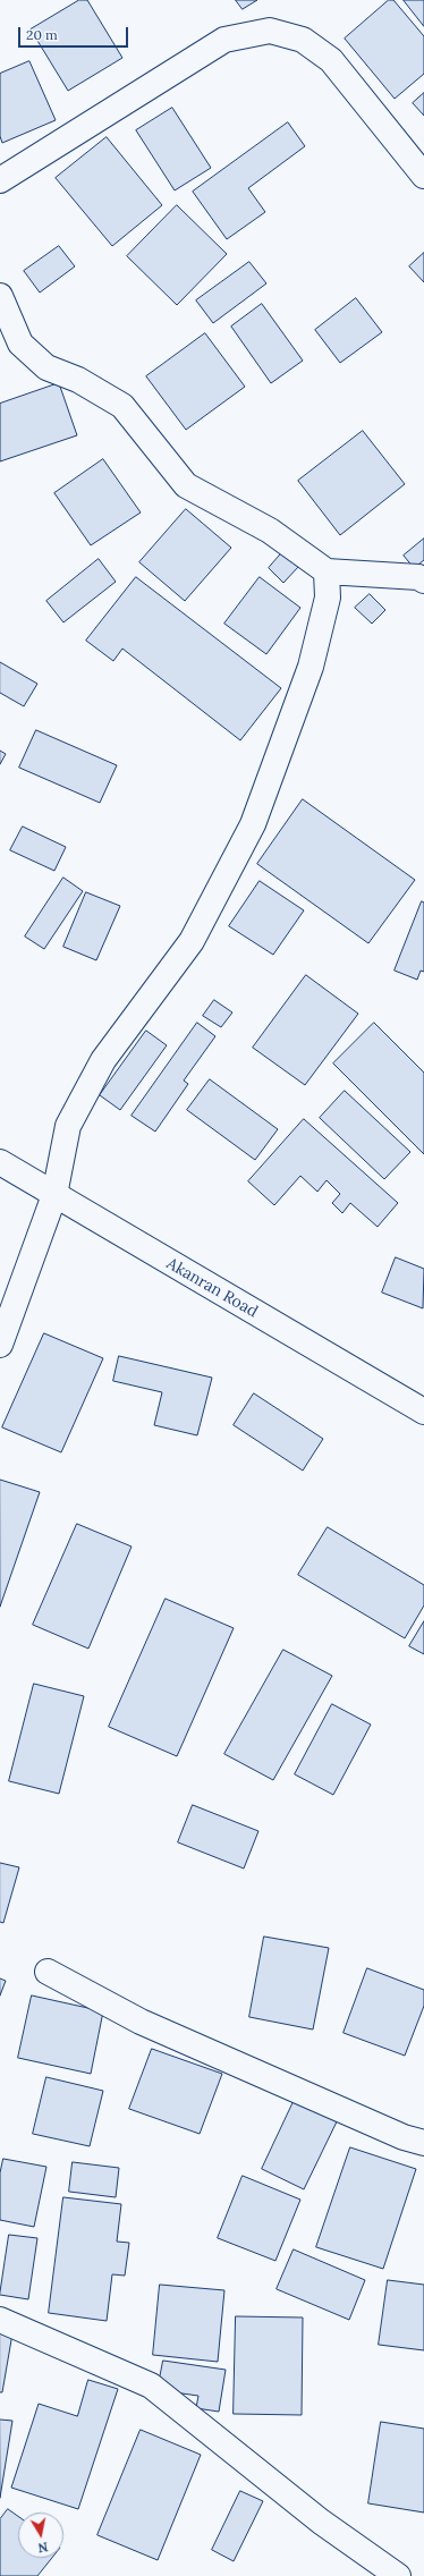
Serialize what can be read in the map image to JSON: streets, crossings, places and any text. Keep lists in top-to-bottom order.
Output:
{
  "streets": {
    "street": ["Akanran Road"]
  },
  "scale_bar": "20 m",
  "north": "bottom"
}
